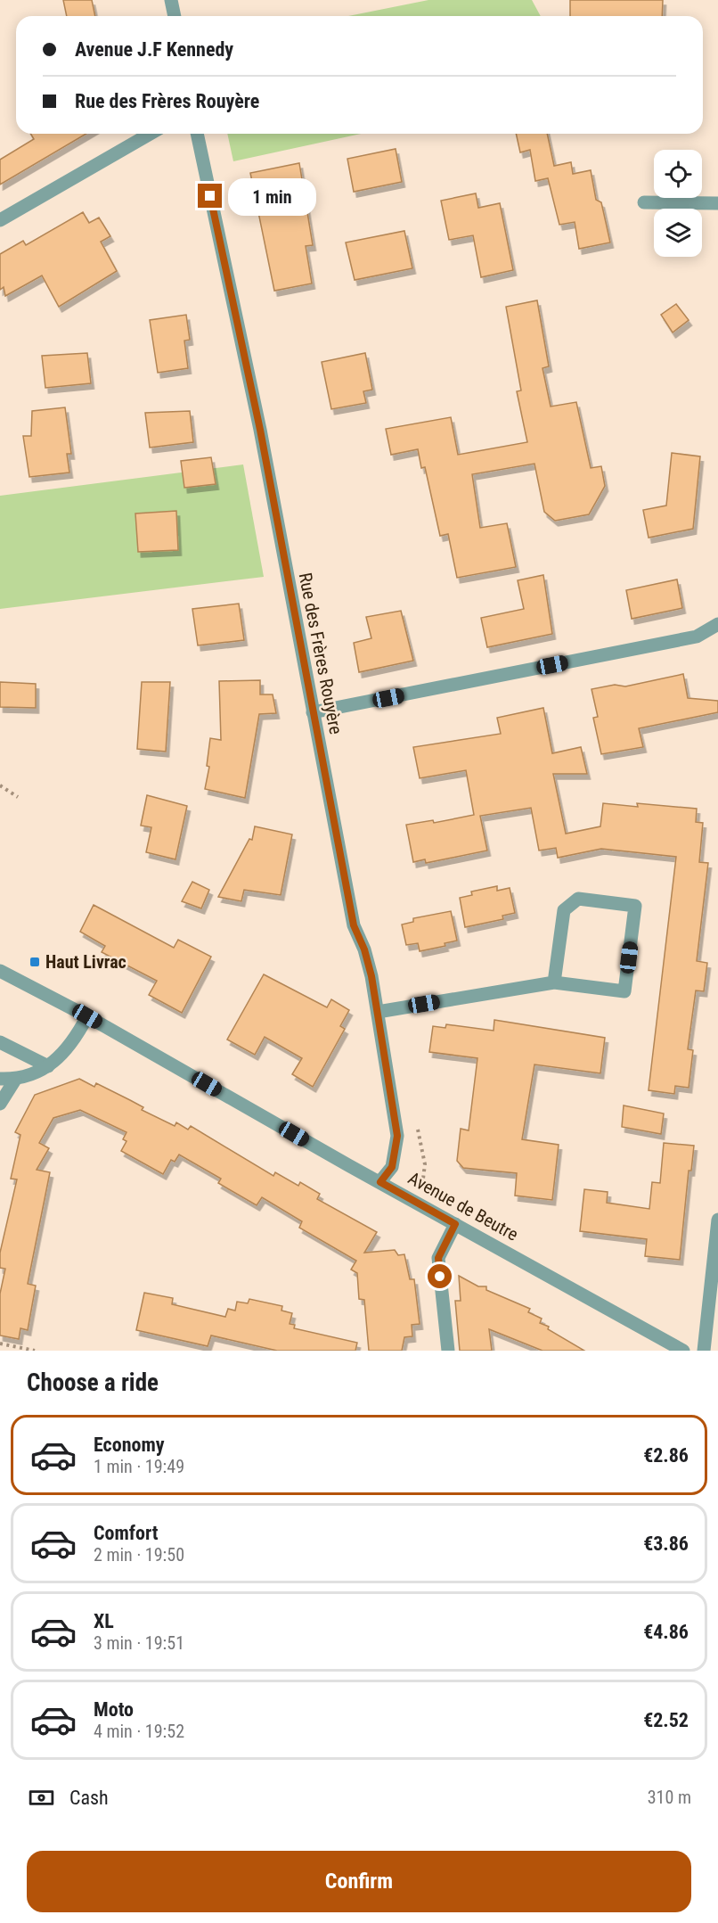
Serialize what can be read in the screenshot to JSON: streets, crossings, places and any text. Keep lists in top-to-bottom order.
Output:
{
  "streets": {
    "street": ["Rue des Frères Rouyère", "Avenue de Beutre"]
  },
  "crossings": [
    ["Rue des Frères Rouyère", "Avenue de Beutre"]
  ],
  "places": {
    "transit": ["Haut Livrac"]
  },
  "page": {
    "banner": ["Avenue J.F Kennedy", "Rue des Frères Rouyère"],
    "bubble": "1 min",
    "heading": "Choose a ride",
    "list": [
      {
        "name": "Economy",
        "note": "1 min · 19:49",
        "value": "€2.86"
      },
      {
        "name": "Comfort",
        "note": "2 min · 19:50",
        "value": "€3.86"
      },
      {
        "name": "XL",
        "note": "3 min · 19:51",
        "value": "€4.86"
      },
      {
        "name": "Moto",
        "note": "4 min · 19:52",
        "value": "€2.52"
      }
    ],
    "pay": ["Cash", "310 m"],
    "buttons": "Confirm"
  }
}
